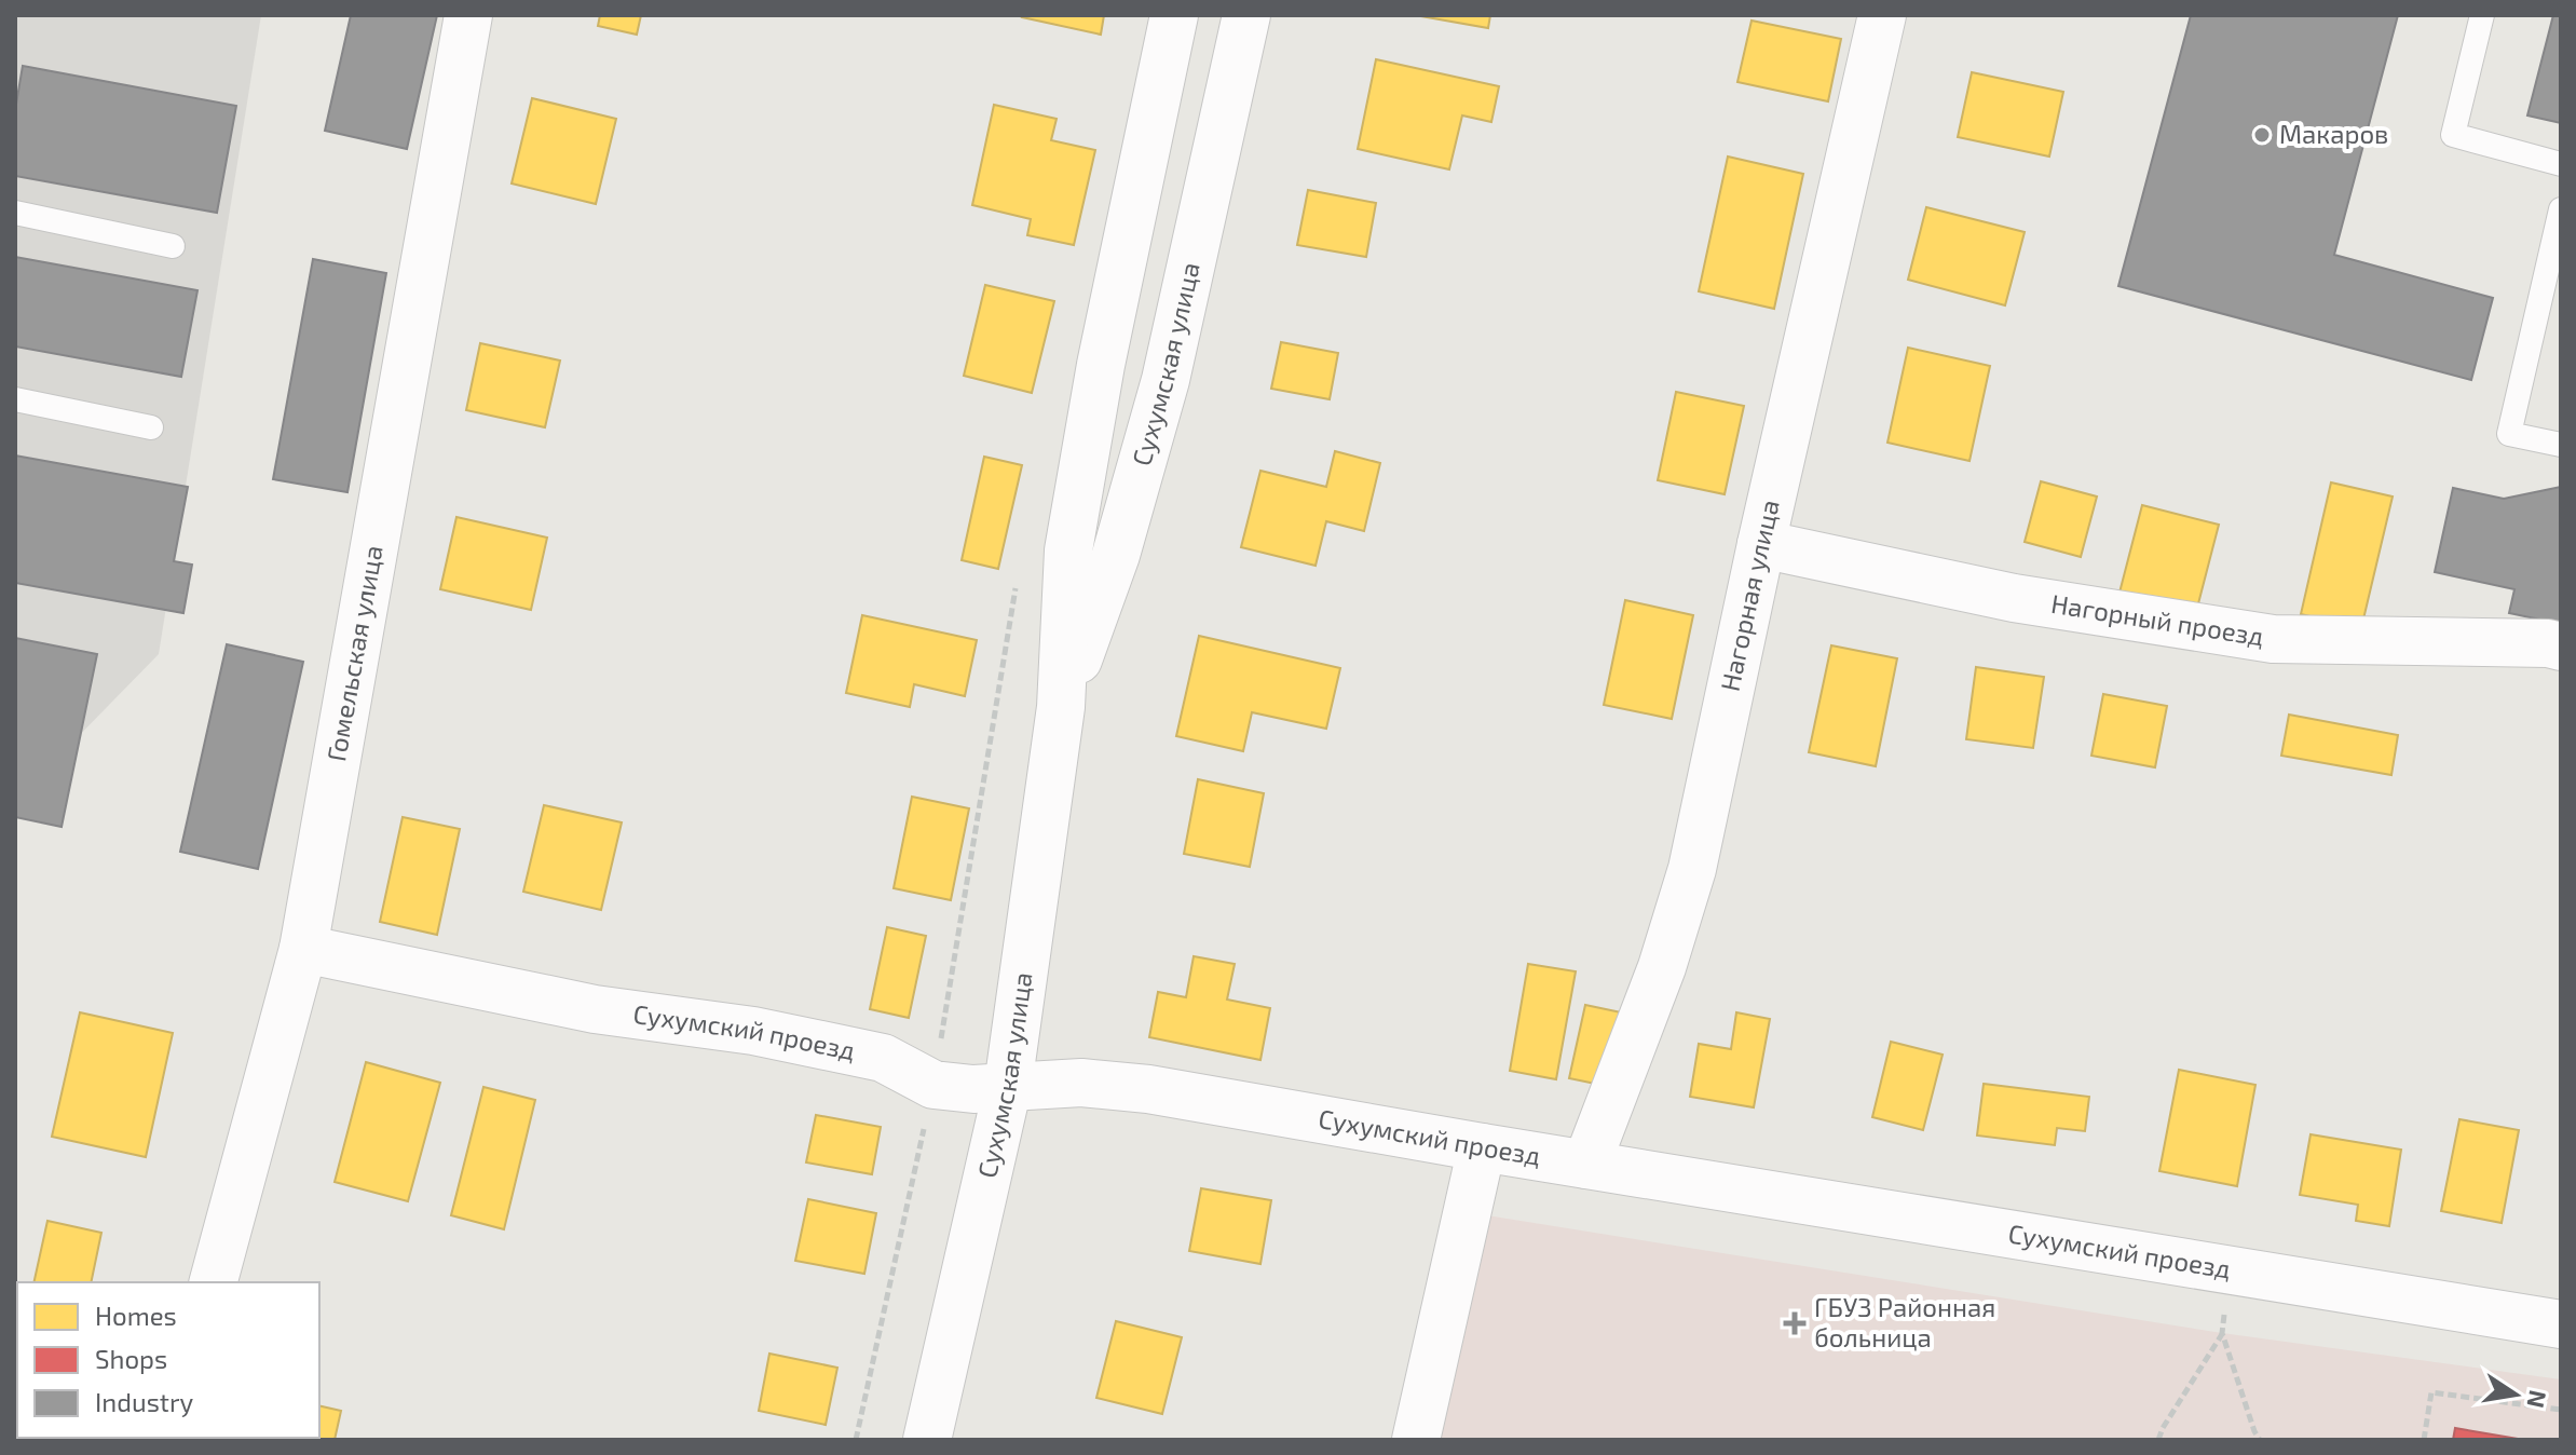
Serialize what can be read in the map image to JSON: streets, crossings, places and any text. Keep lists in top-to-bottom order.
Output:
{
  "streets": {
    "street": [
      "Сухумская улица",
      "Нагорная улица",
      "Нагорный проезд",
      "Гомельская улица",
      "Сухумский проезд"
    ]
  },
  "crossings": [
    ["Сухумская улица", "Сухумский проезд"],
    ["Нагорная улица", "Нагорный проезд"],
    ["Нагорная улица", "Сухумский проезд"],
    ["Гомельская улица", "Сухумский проезд"]
  ],
  "places": {
    "other": ["Макаров"],
    "health": ["ГБУЗ Районная больница"]
  },
  "legend": ["Homes", "Shops", "Industry"],
  "north": "right"
}
